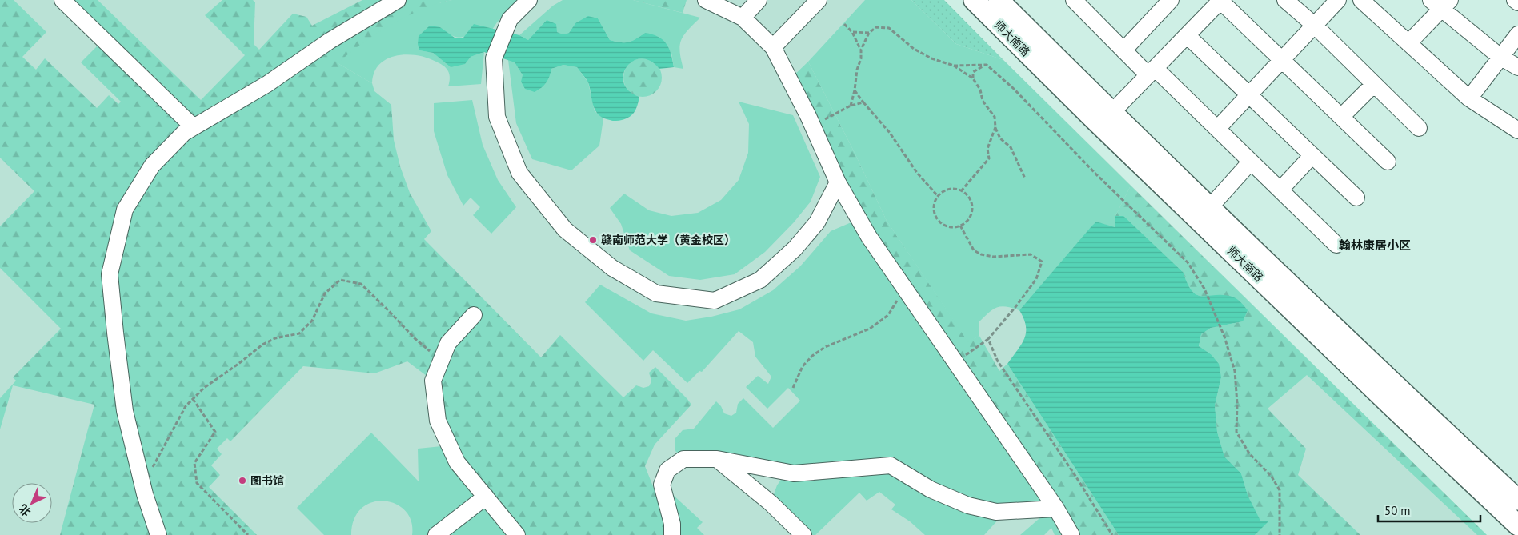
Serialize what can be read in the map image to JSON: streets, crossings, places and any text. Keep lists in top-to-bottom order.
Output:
{
  "streets": {
    "main road": ["师大南路"]
  },
  "districts": ["翰林康居小区"],
  "places": ["赣南师范大学（黄金校区）", "图书馆"],
  "scale_bar": "50 m",
  "north": "bottom left"
}
